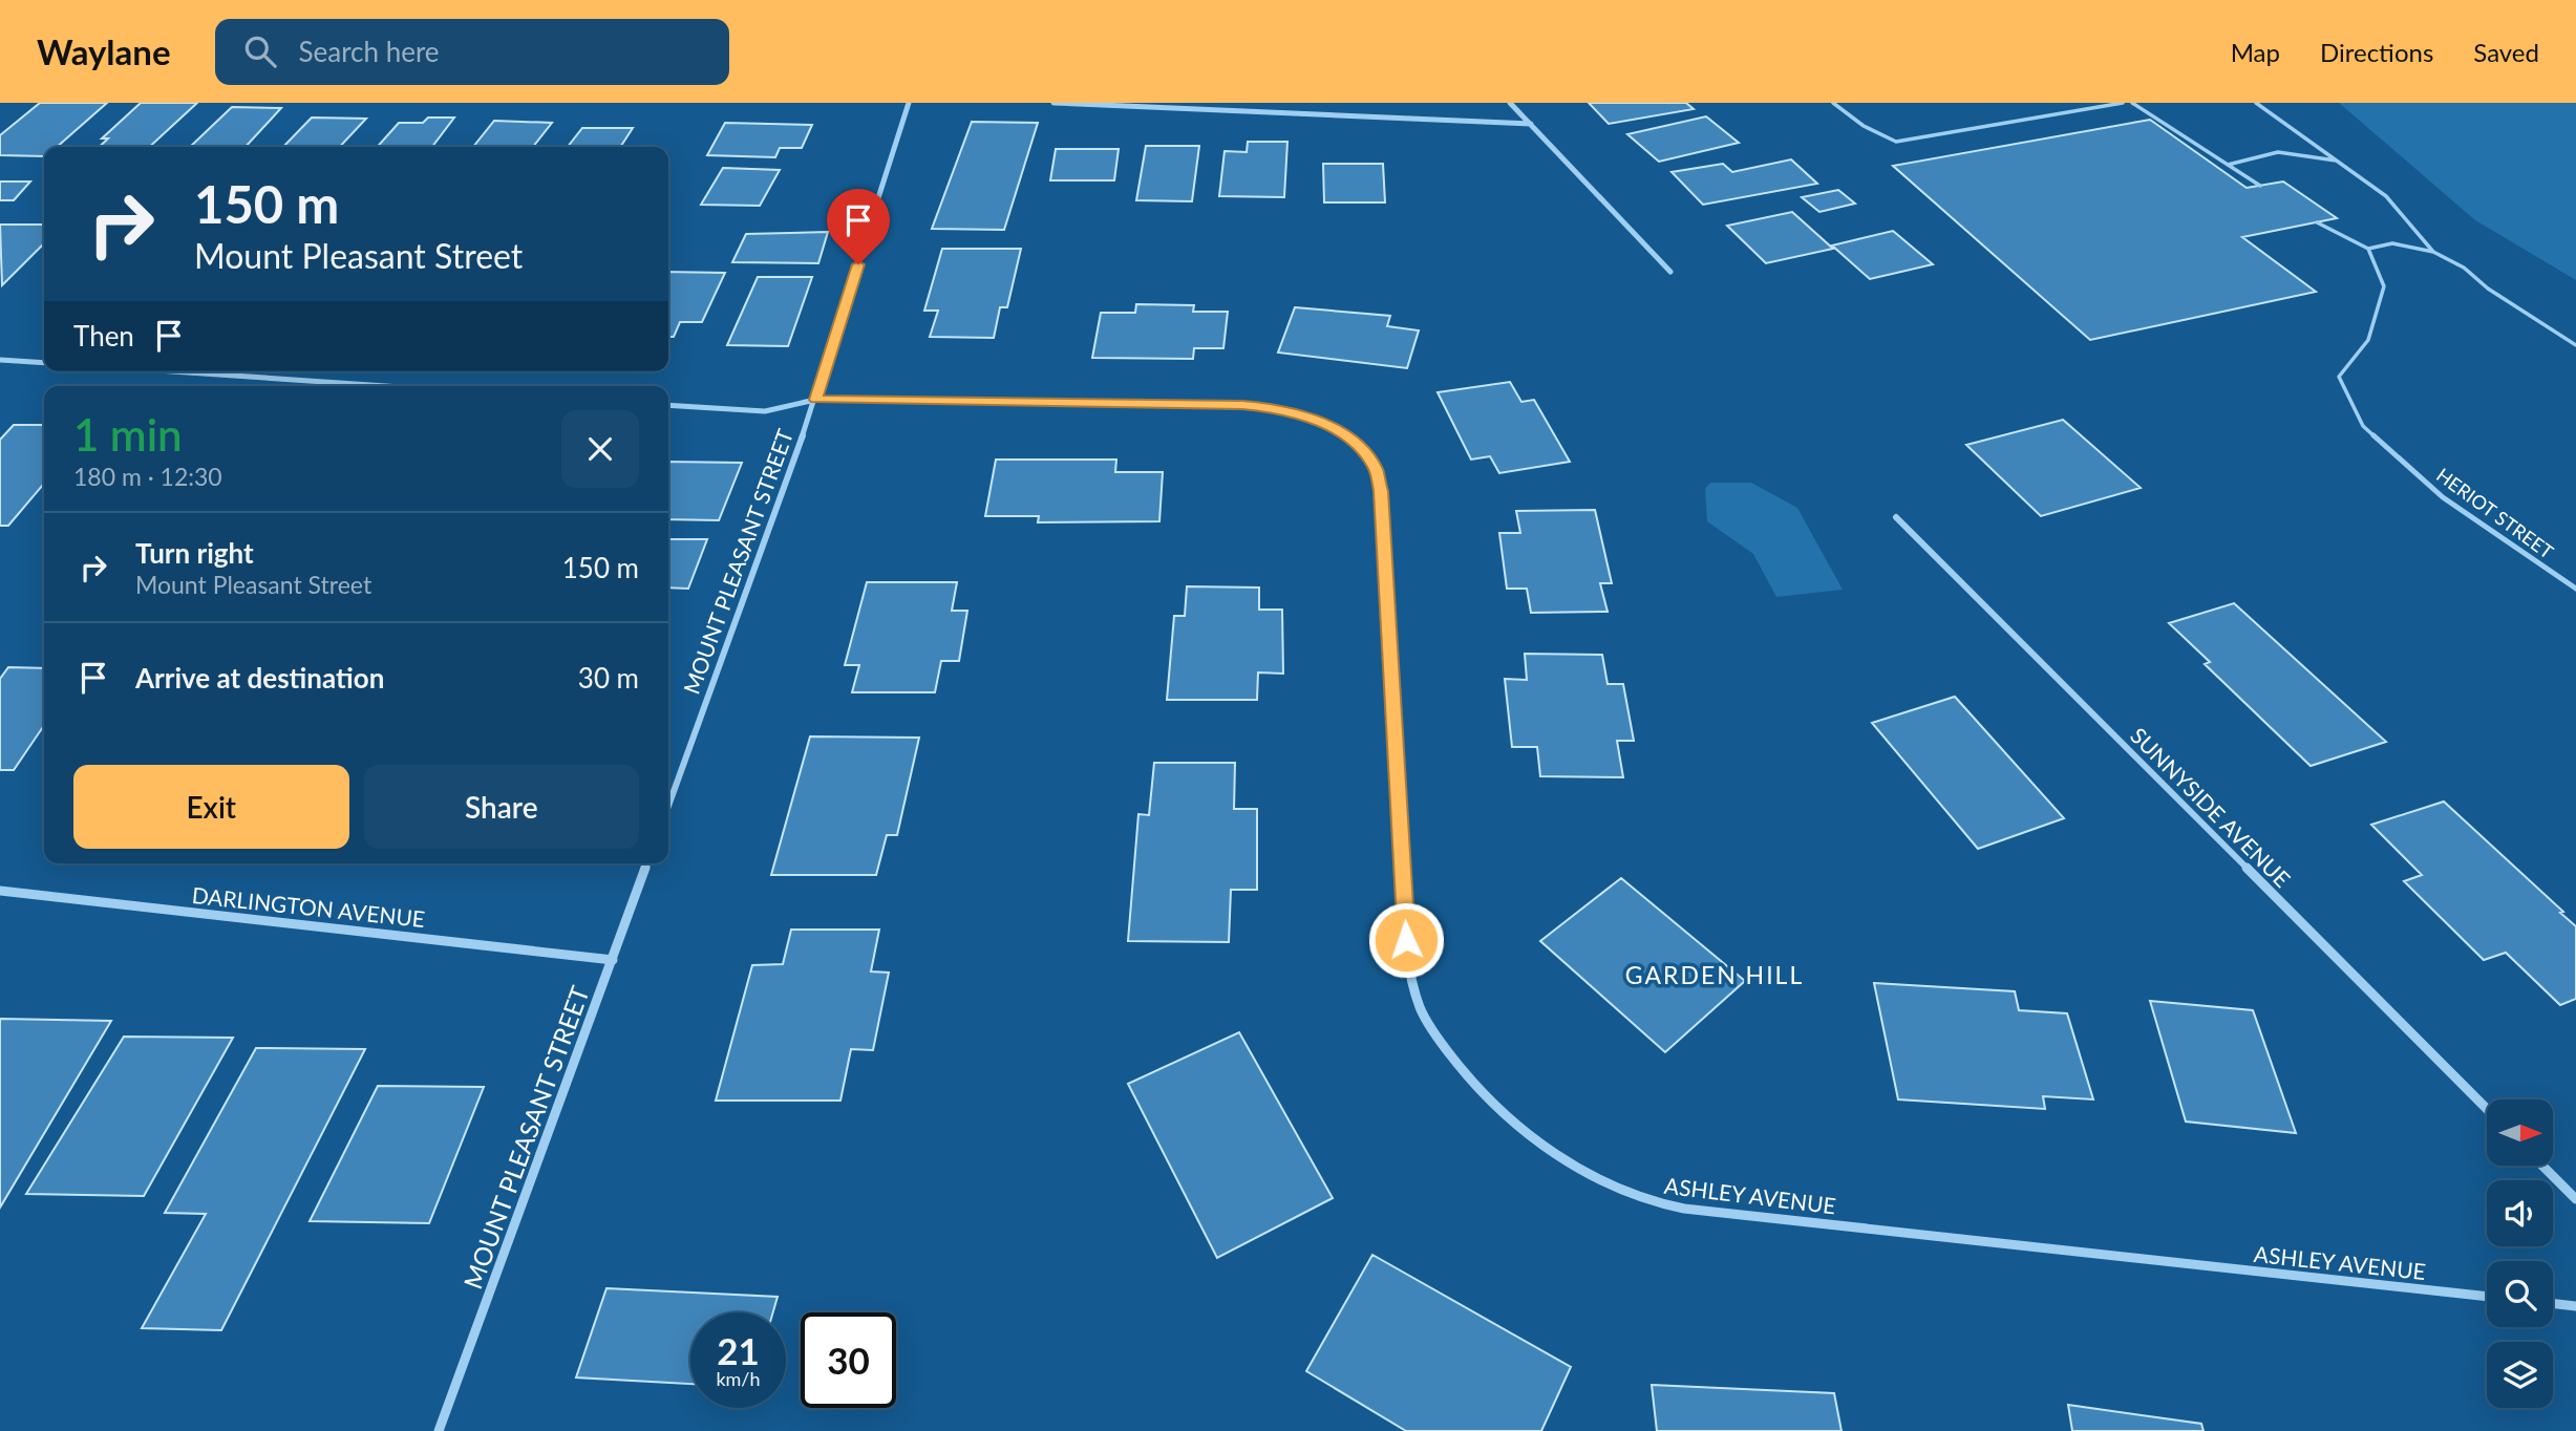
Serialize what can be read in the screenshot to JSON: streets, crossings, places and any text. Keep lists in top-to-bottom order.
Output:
{
  "streets": {
    "street": [
      "MOUNT PLEASANT STREET",
      "SUNNYSIDE AVENUE",
      "DARLINGTON AVENUE",
      "ASHLEY AVENUE"
    ],
    "lane": ["HERIOT STREET"]
  },
  "crossings": [
    ["MOUNT PLEASANT STREET", "DARLINGTON AVENUE"],
    ["MOUNT PLEASANT STREET", "ASHLEY AVENUE"]
  ],
  "districts": ["GARDEN HILL"],
  "north": "right",
  "page": {
    "header": "Waylane",
    "search": "Search here",
    "nav": ["Map", "Directions", "Saved"],
    "turn": ["150 m", "Mount Pleasant Street"],
    "then": "Then",
    "heading": ["1 min", "180 m · 12:30"],
    "list": [
      {
        "name": "Turn right",
        "note": "Mount Pleasant Street",
        "value": "150 m"
      },
      {
        "name": "Arrive at destination",
        "value": "30 m"
      }
    ],
    "buttons": ["Exit", "Share"],
    "speed": "21 km/h",
    "limit": "30"
  }
}
